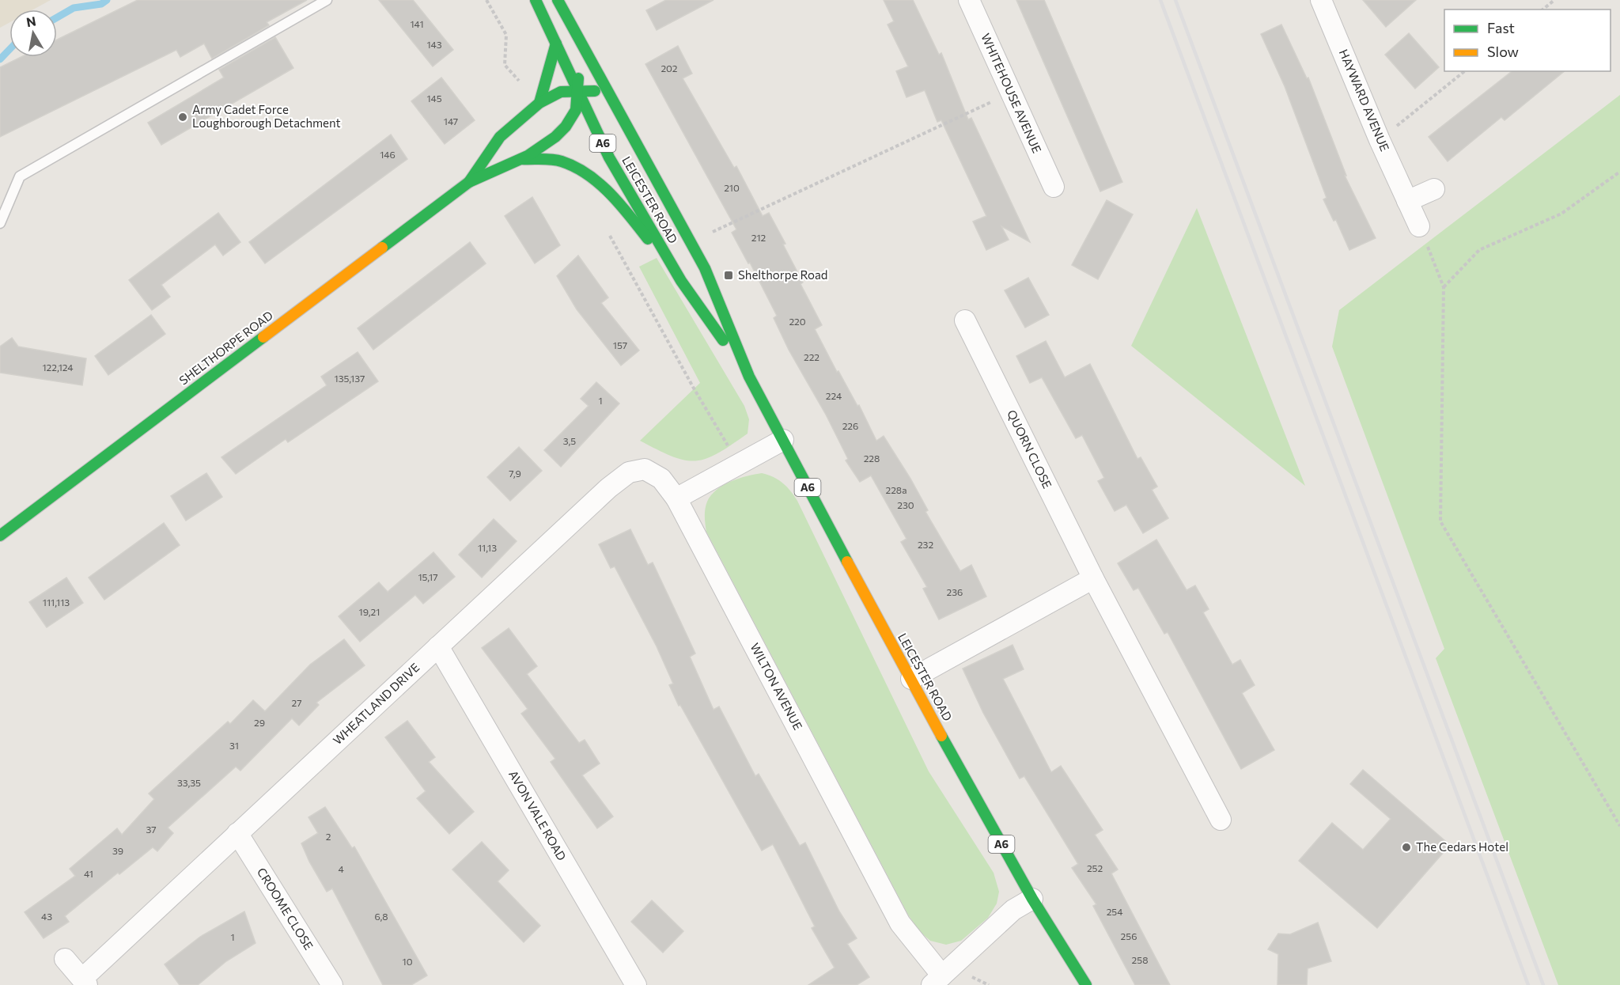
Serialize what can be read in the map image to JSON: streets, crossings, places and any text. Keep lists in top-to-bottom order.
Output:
{
  "streets": {
    "main road": ["A6", "LEICESTER ROAD", "SHELTHORPE ROAD"],
    "street": [
      "WHITEHOUSE AVENUE",
      "HAYWARD AVENUE",
      "QUORN CLOSE",
      "WILTON AVENUE",
      "WHEATLAND DRIVE",
      "AVON VALE ROAD",
      "CROOME CLOSE"
    ]
  },
  "crossings": [
    ["LEICESTER ROAD", "SHELTHORPE ROAD"],
    ["WILTON AVENUE", "WHEATLAND DRIVE"],
    ["WHEATLAND DRIVE", "AVON VALE ROAD"],
    ["WHEATLAND DRIVE", "CROOME CLOSE"]
  ],
  "places": {
    "other": ["Army Cadet Force Loughborough Detachment", "The Cedars Hotel"],
    "transit": ["Shelthorpe Road"]
  },
  "house_numbers": [
    "141",
    "143",
    "202",
    "145",
    "147",
    "146",
    "210",
    "212",
    "220",
    "157",
    "222",
    "122,124",
    "135,137",
    "224",
    "1",
    "226",
    "3,5",
    "228",
    "7,9",
    "228a",
    "230",
    "232",
    "11,13",
    "15,17",
    "236",
    "111,113",
    "19,21",
    "27",
    "29",
    "31",
    "33,35",
    "37",
    "2",
    "39",
    "252",
    "4",
    "41",
    "254",
    "43",
    "6,8",
    "256",
    "1",
    "258",
    "10"
  ],
  "legend": ["Fast", "Slow"],
  "north": "top"
}
